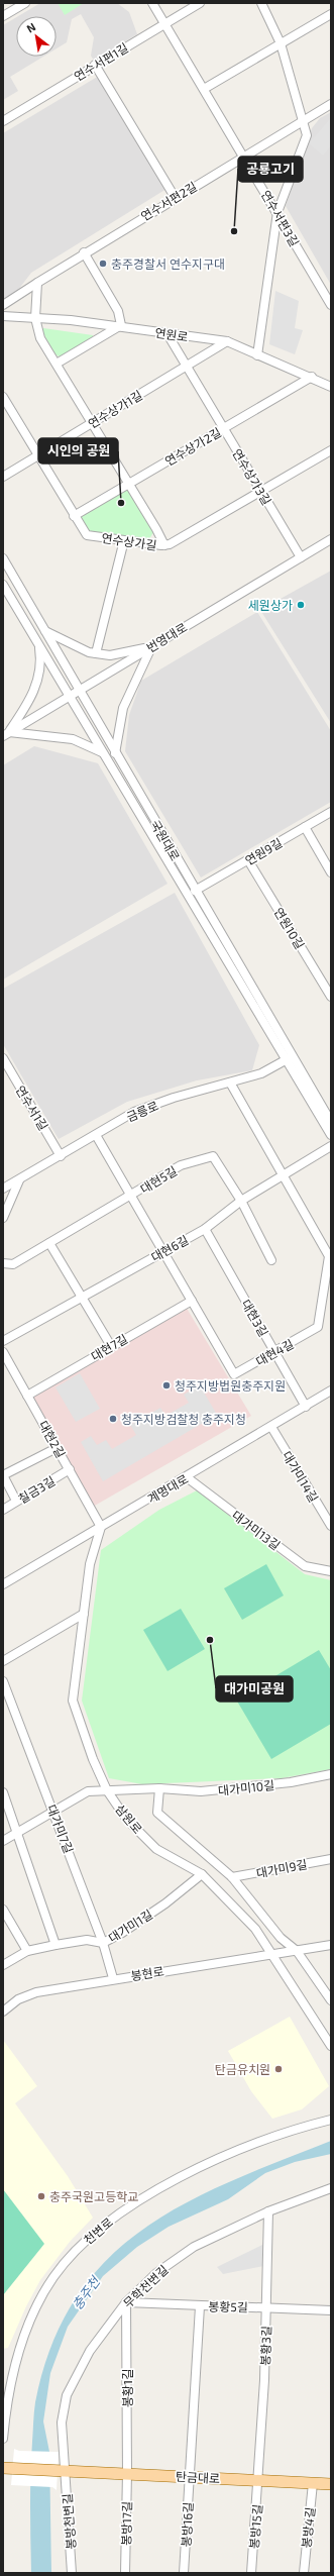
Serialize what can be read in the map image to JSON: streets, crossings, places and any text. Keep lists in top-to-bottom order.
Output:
{
  "streets": {
    "main road": ["탄금대로"],
    "street": [
      "연수서편1길",
      "연수서편2길",
      "연수서편3길",
      "연원로",
      "연수상가1길",
      "연수상가2길",
      "연수상가3길",
      "연수상가길",
      "번영대로",
      "국원대로",
      "연원9길",
      "연원10길",
      "연수서1길",
      "금릉로",
      "대현5길",
      "대현6길",
      "대현3길",
      "대현7길",
      "대현4길",
      "대현2길",
      "대가미14길",
      "계명대로",
      "칠금3길",
      "대가미13길",
      "대가미10길",
      "삼원로",
      "대가미7길",
      "대가미9길",
      "대가미1길",
      "봉현로",
      "천변로",
      "무학천변길",
      "봉황5길",
      "봉황3길",
      "봉황1길",
      "봉방천변길",
      "봉방17길",
      "봉방16길",
      "봉방15길",
      "봉방4길"
    ]
  },
  "crossings": [
    ["연수서편1길", "연수서편3길"],
    ["연수서편2길", "연수서편3길"],
    ["연원로", "연수상가1길"],
    ["연원로", "연수상가2길"],
    ["연원로", "연수상가3길"],
    ["연수상가1길", "연수상가3길"],
    ["연수상가1길", "연수상가길"],
    ["연수상가2길", "연수상가3길"],
    ["연수상가2길", "연수상가길"],
    ["연수상가3길", "연수상가길"],
    ["연수상가3길", "번영대로"],
    ["번영대로", "국원대로"],
    ["국원대로", "연원9길"],
    ["국원대로", "금릉로"],
    ["연원9길", "연원10길"],
    ["연수서1길", "금릉로"],
    ["금릉로", "대현4길"],
    ["대현5길", "대현6길"],
    ["대현5길", "대현4길"],
    ["대현6길", "대현3길"],
    ["대현6길", "대현4길"],
    ["대현3길", "대현4길"],
    ["대현3길", "계명대로"],
    ["대현7길", "대현4길"],
    ["대현7길", "대현2길"],
    ["대현2길", "계명대로"],
    ["대현2길", "칠금3길"],
    ["대현2길", "삼원로"],
    ["대가미14길", "계명대로"],
    ["계명대로", "대가미13길"],
    ["계명대로", "삼원로"],
    ["대가미10길", "삼원로"],
    ["대가미10길", "대가미7길"],
    ["삼원로", "대가미1길"],
    ["삼원로", "봉현로"],
    ["대가미7길", "대가미1길"],
    ["대가미7길", "봉현로"],
    ["무학천변길", "봉황5길"],
    ["무학천변길", "봉황3길"],
    ["무학천변길", "봉황1길"],
    ["무학천변길", "탄금대로"],
    ["무학천변길", "봉방천변길"],
    ["봉황5길", "봉황3길"],
    ["봉황5길", "봉황1길"],
    ["봉황5길", "봉방16길"],
    ["봉황3길", "탄금대로"],
    ["봉황3길", "봉방15길"],
    ["봉황1길", "탄금대로"],
    ["봉황1길", "봉방17길"],
    ["탄금대로", "봉방천변길"],
    ["탄금대로", "봉방17길"],
    ["탄금대로", "봉방16길"],
    ["탄금대로", "봉방15길"],
    ["탄금대로", "봉방4길"]
  ],
  "water": ["충주천"],
  "places": [
    "공룡고기",
    "충주경찰서 연수지구대",
    "시인의 공원",
    "세원상가",
    "청주지방법원충주지원",
    "청주지방검찰청 충주지청",
    "대가미공원",
    "탄금유치원",
    "충주국원고등학교"
  ],
  "north": "top left"
}
